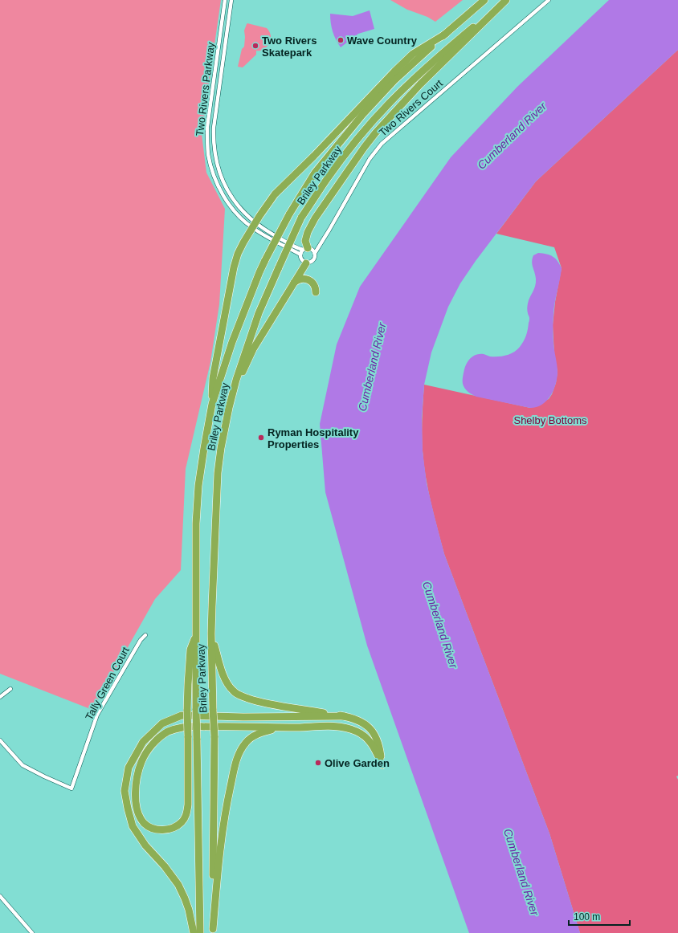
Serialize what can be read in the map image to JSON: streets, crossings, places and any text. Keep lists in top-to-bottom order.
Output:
{
  "streets": {
    "highway": ["Briley Parkway"],
    "street": ["Two Rivers Parkway", "Two Rivers Court", "Tally Green Court"]
  },
  "crossings": [
    ["Two Rivers Parkway", "Two Rivers Court"]
  ],
  "water": ["Cumberland River"],
  "parks": ["Shelby Bottoms"],
  "places": [
    "Wave Country",
    "Two Rivers Skatepark",
    "Ryman Hospitality Properties",
    "Olive Garden"
  ],
  "scale_bar": "100 m"
}
